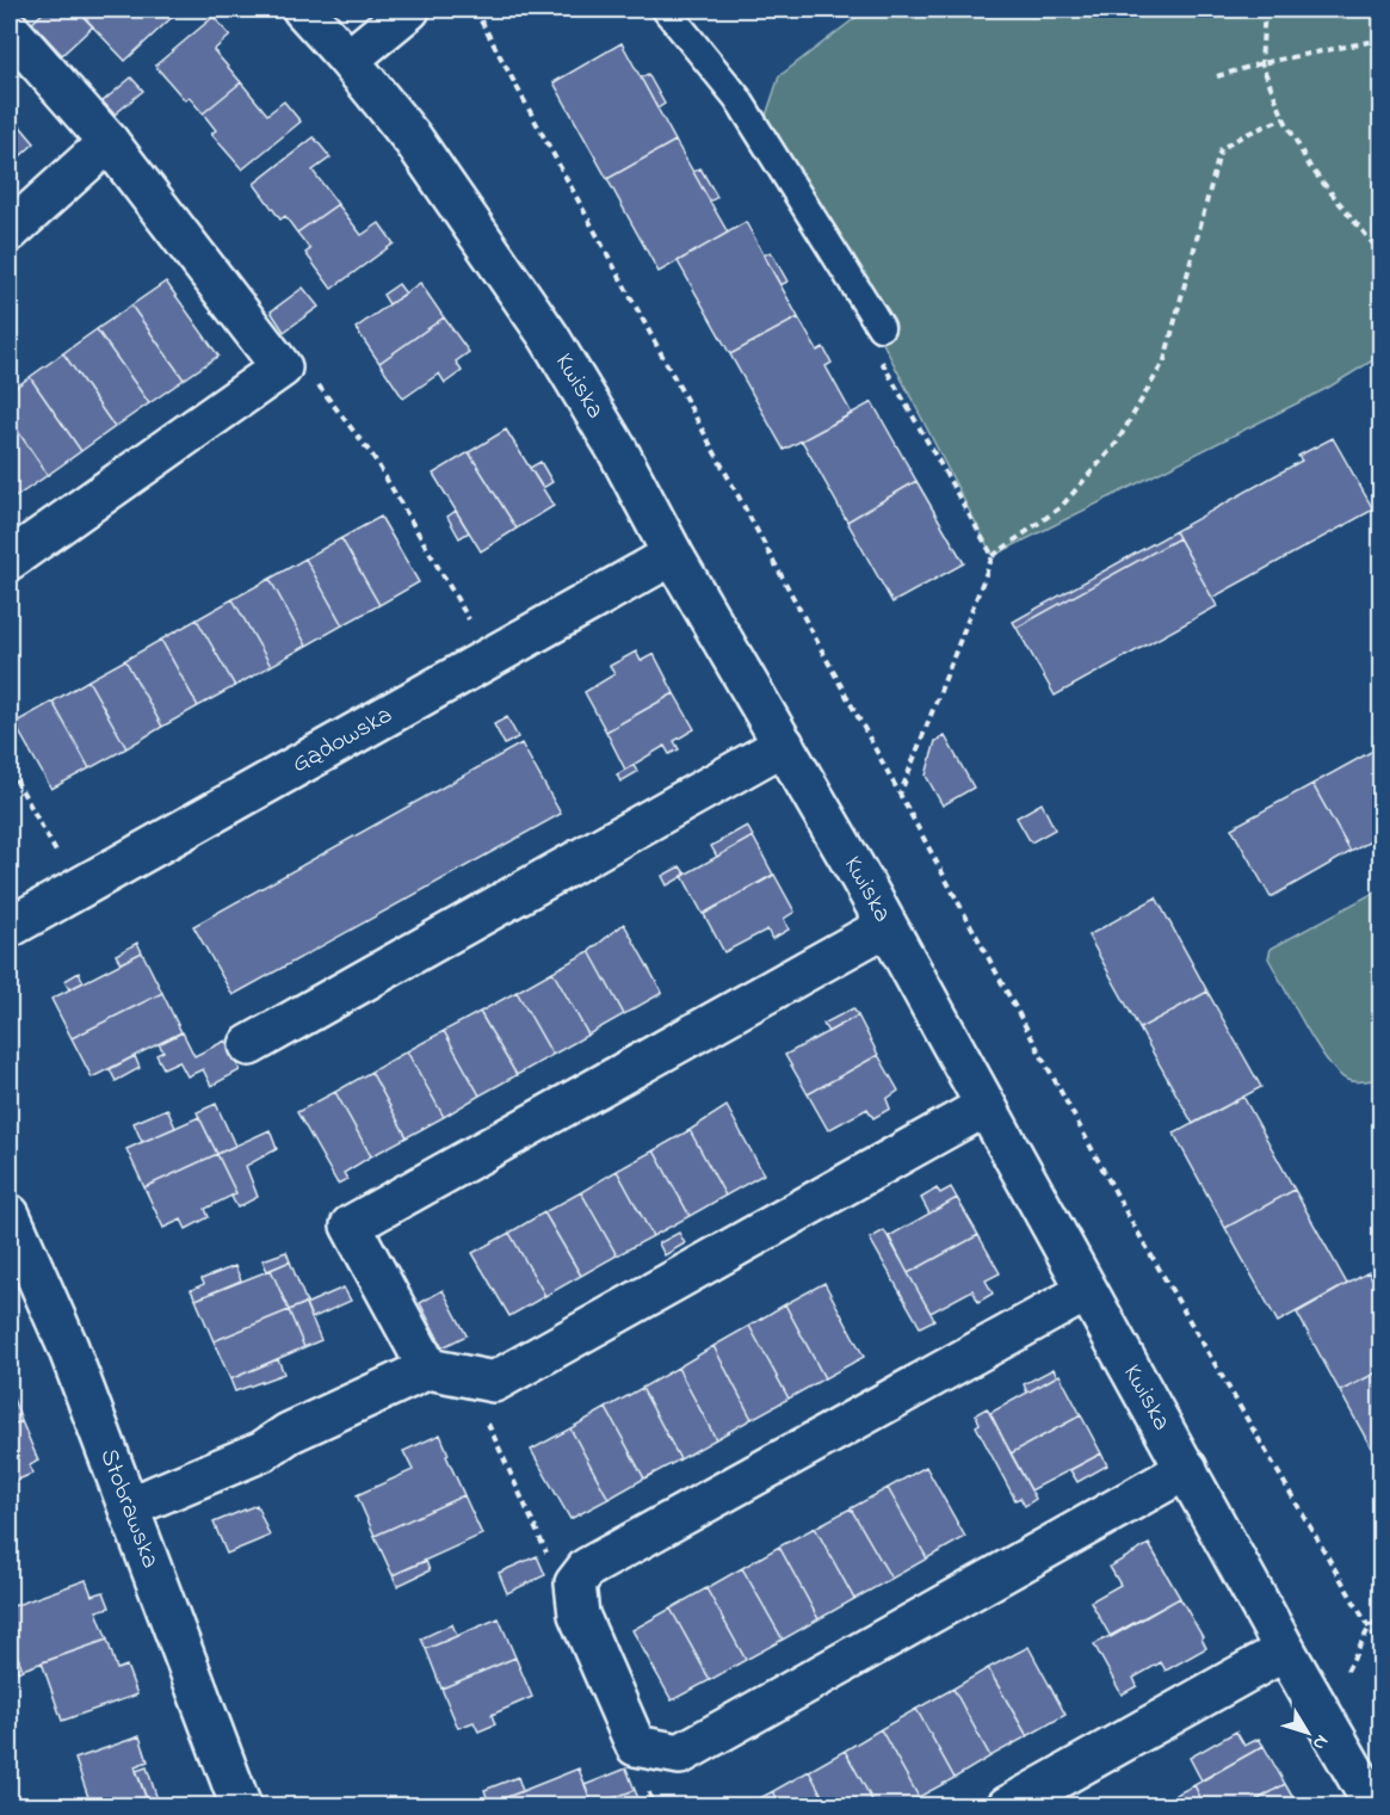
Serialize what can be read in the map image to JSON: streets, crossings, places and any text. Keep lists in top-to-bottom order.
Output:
{
  "streets": {
    "street": ["Kwiska", "Gądowska", "Stobrawska"]
  },
  "crossings": [
    ["Kwiska", "Gądowska"]
  ],
  "north": "bottom right"
}
